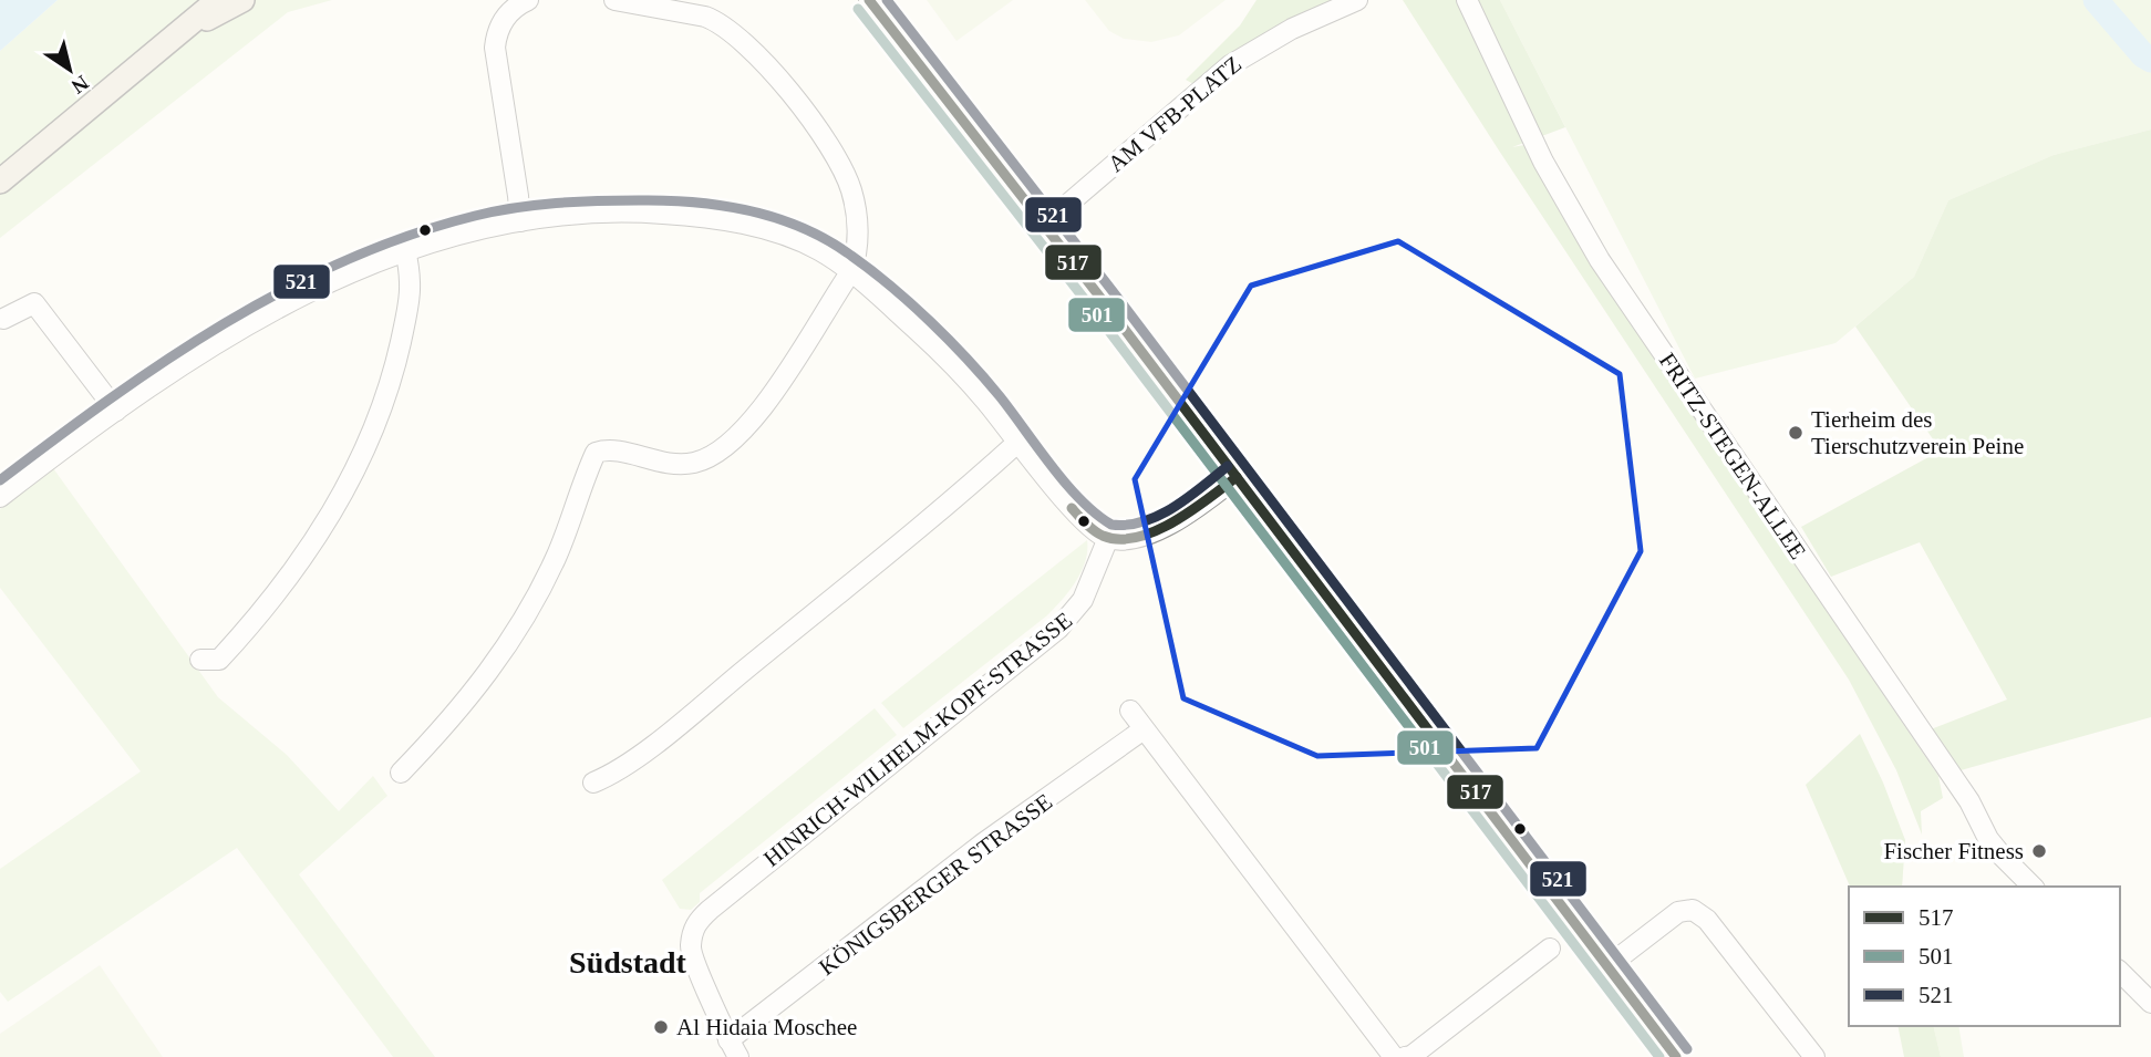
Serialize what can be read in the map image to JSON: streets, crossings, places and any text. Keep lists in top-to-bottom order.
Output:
{
  "streets": {
    "street": [
      "AM VFB-PLATZ",
      "FRITZ-STEGEN-ALLEE",
      "HINRICH-WILHELM-KOPF-STRASSE",
      "KÖNIGSBERGER STRASSE"
    ]
  },
  "crossings": [
    ["HINRICH-WILHELM-KOPF-STRASSE", "KÖNIGSBERGER STRASSE"]
  ],
  "districts": ["Südstadt"],
  "places": ["Tierheim des Tierschutzverein Peine", "Fischer Fitness", "Al Hidaia Moschee"],
  "lines": ["transit line 517", "transit line 521", "transit line 501"],
  "legend": ["517", "501", "521"],
  "north": "bottom right"
}
